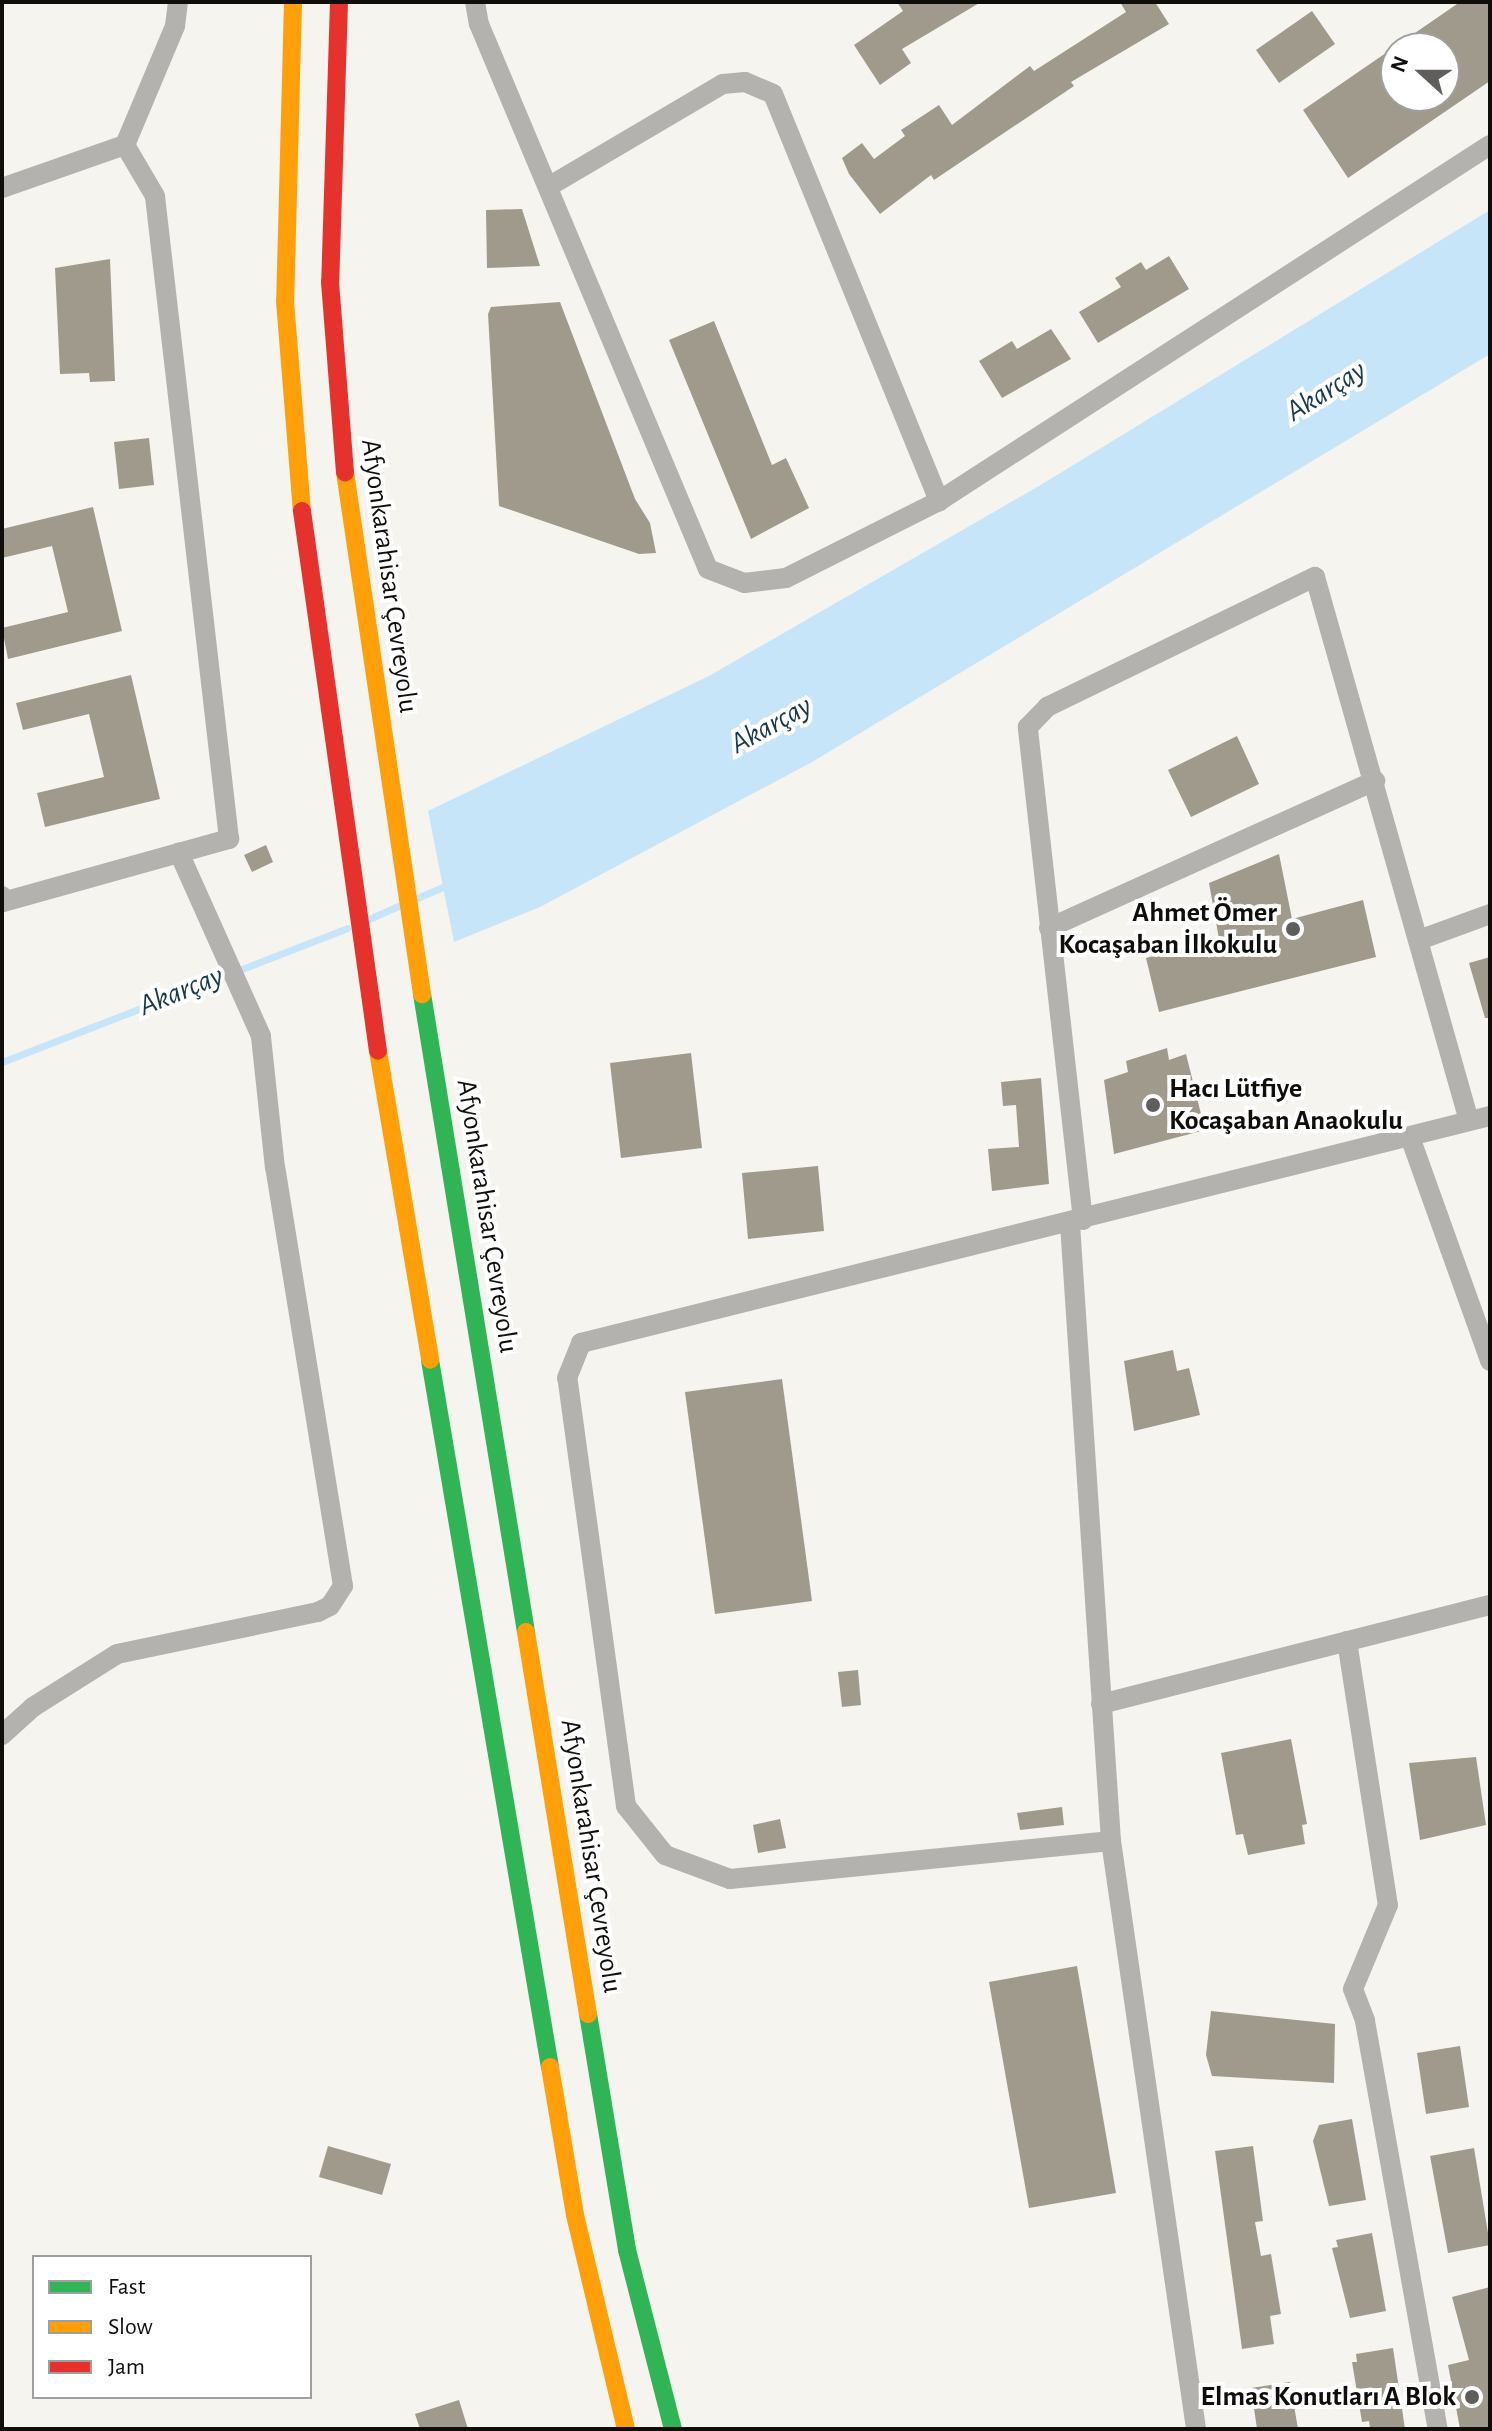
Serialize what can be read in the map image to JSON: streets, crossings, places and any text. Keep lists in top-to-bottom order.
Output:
{
  "streets": {
    "highway": ["Afyonkarahisar Çevreyolu"]
  },
  "water": ["Akarçay"],
  "places": ["Ahmet Ömer Kocaşaban İlkokulu", "Hacı Lütfiye Kocaşaban Anaokulu", "Elmas Konutları A Blok"],
  "legend": ["Fast", "Slow", "Jam"],
  "north": "left"
}
